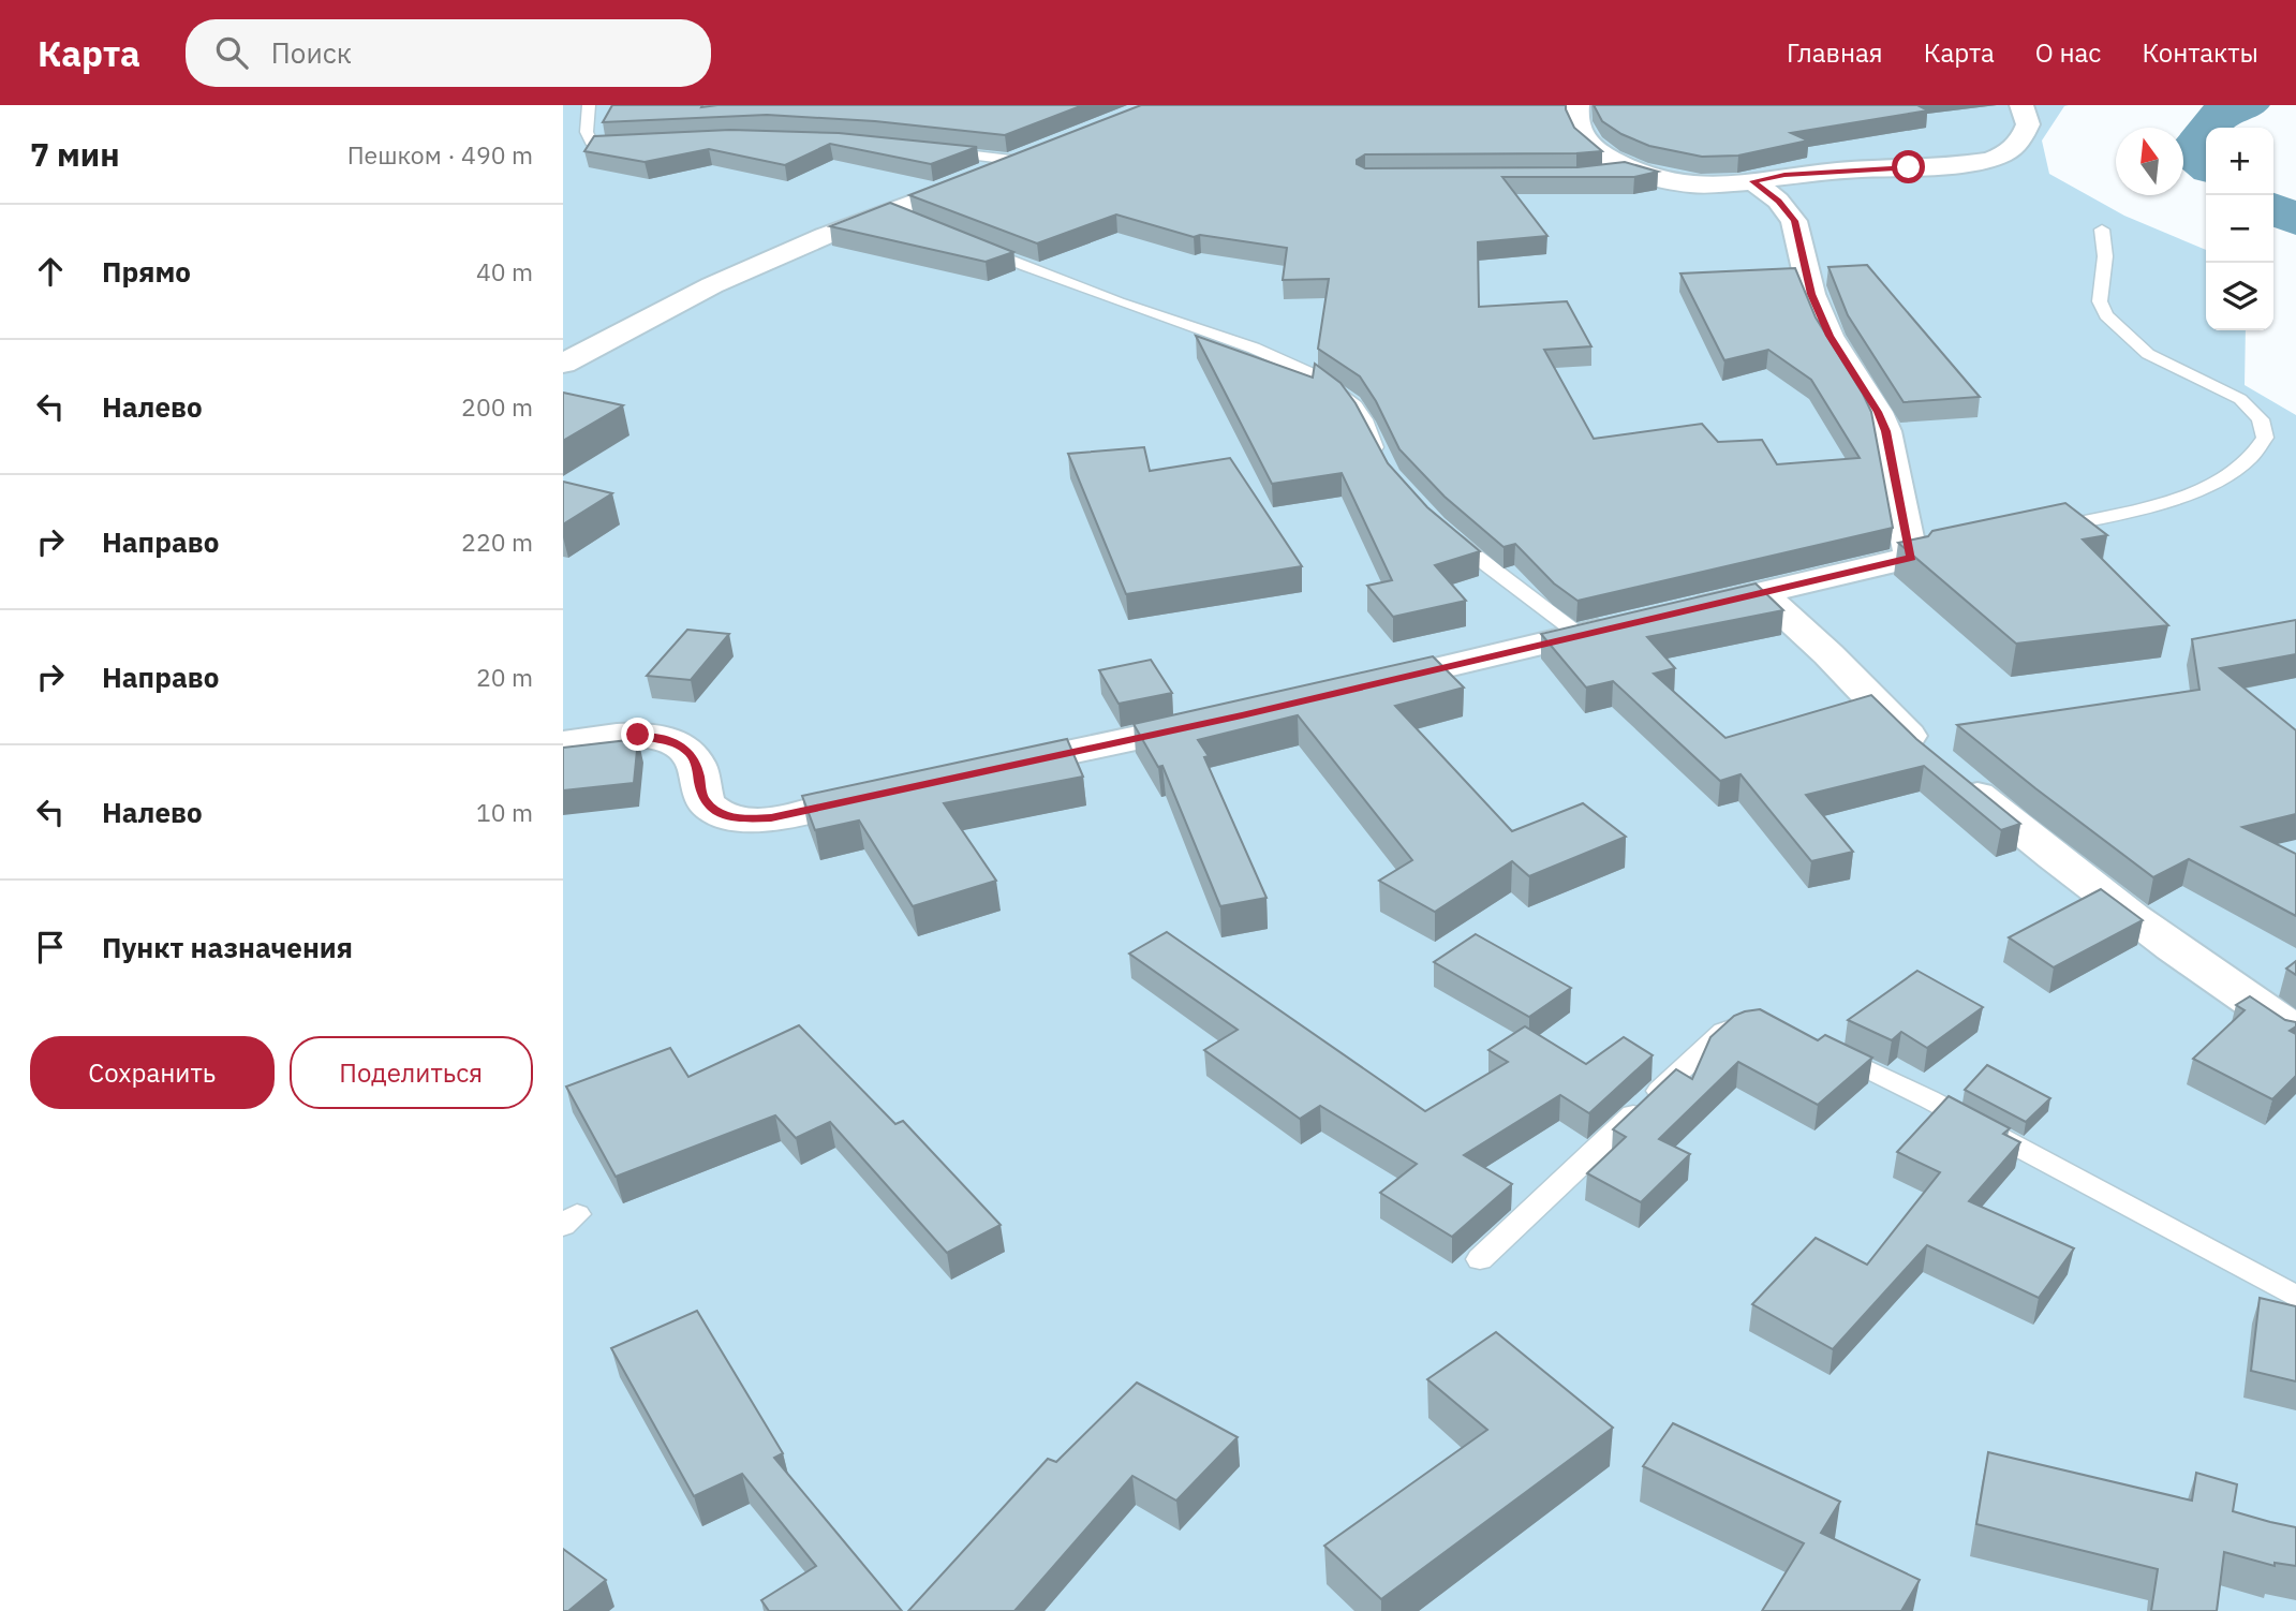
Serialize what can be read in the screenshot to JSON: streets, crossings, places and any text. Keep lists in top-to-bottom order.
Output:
{
  "north": "top",
  "page": {
    "header": "Карта",
    "search": "Поиск",
    "nav": [
      "Главная",
      "Карта",
      "О нас",
      "Контакты"
    ],
    "heading": ["7 мин", "Пешком · 490 m"],
    "map_buttons": ["+", "−"],
    "list": [
      ["Прямо", "40 m"],
      ["Налево", "200 m"],
      ["Направо", "220 m"],
      ["Направо", "20 m"],
      ["Налево", "10 m"],
      "Пункт назначения"
    ],
    "buttons": ["Сохранить", "Поделиться"]
  }
}
